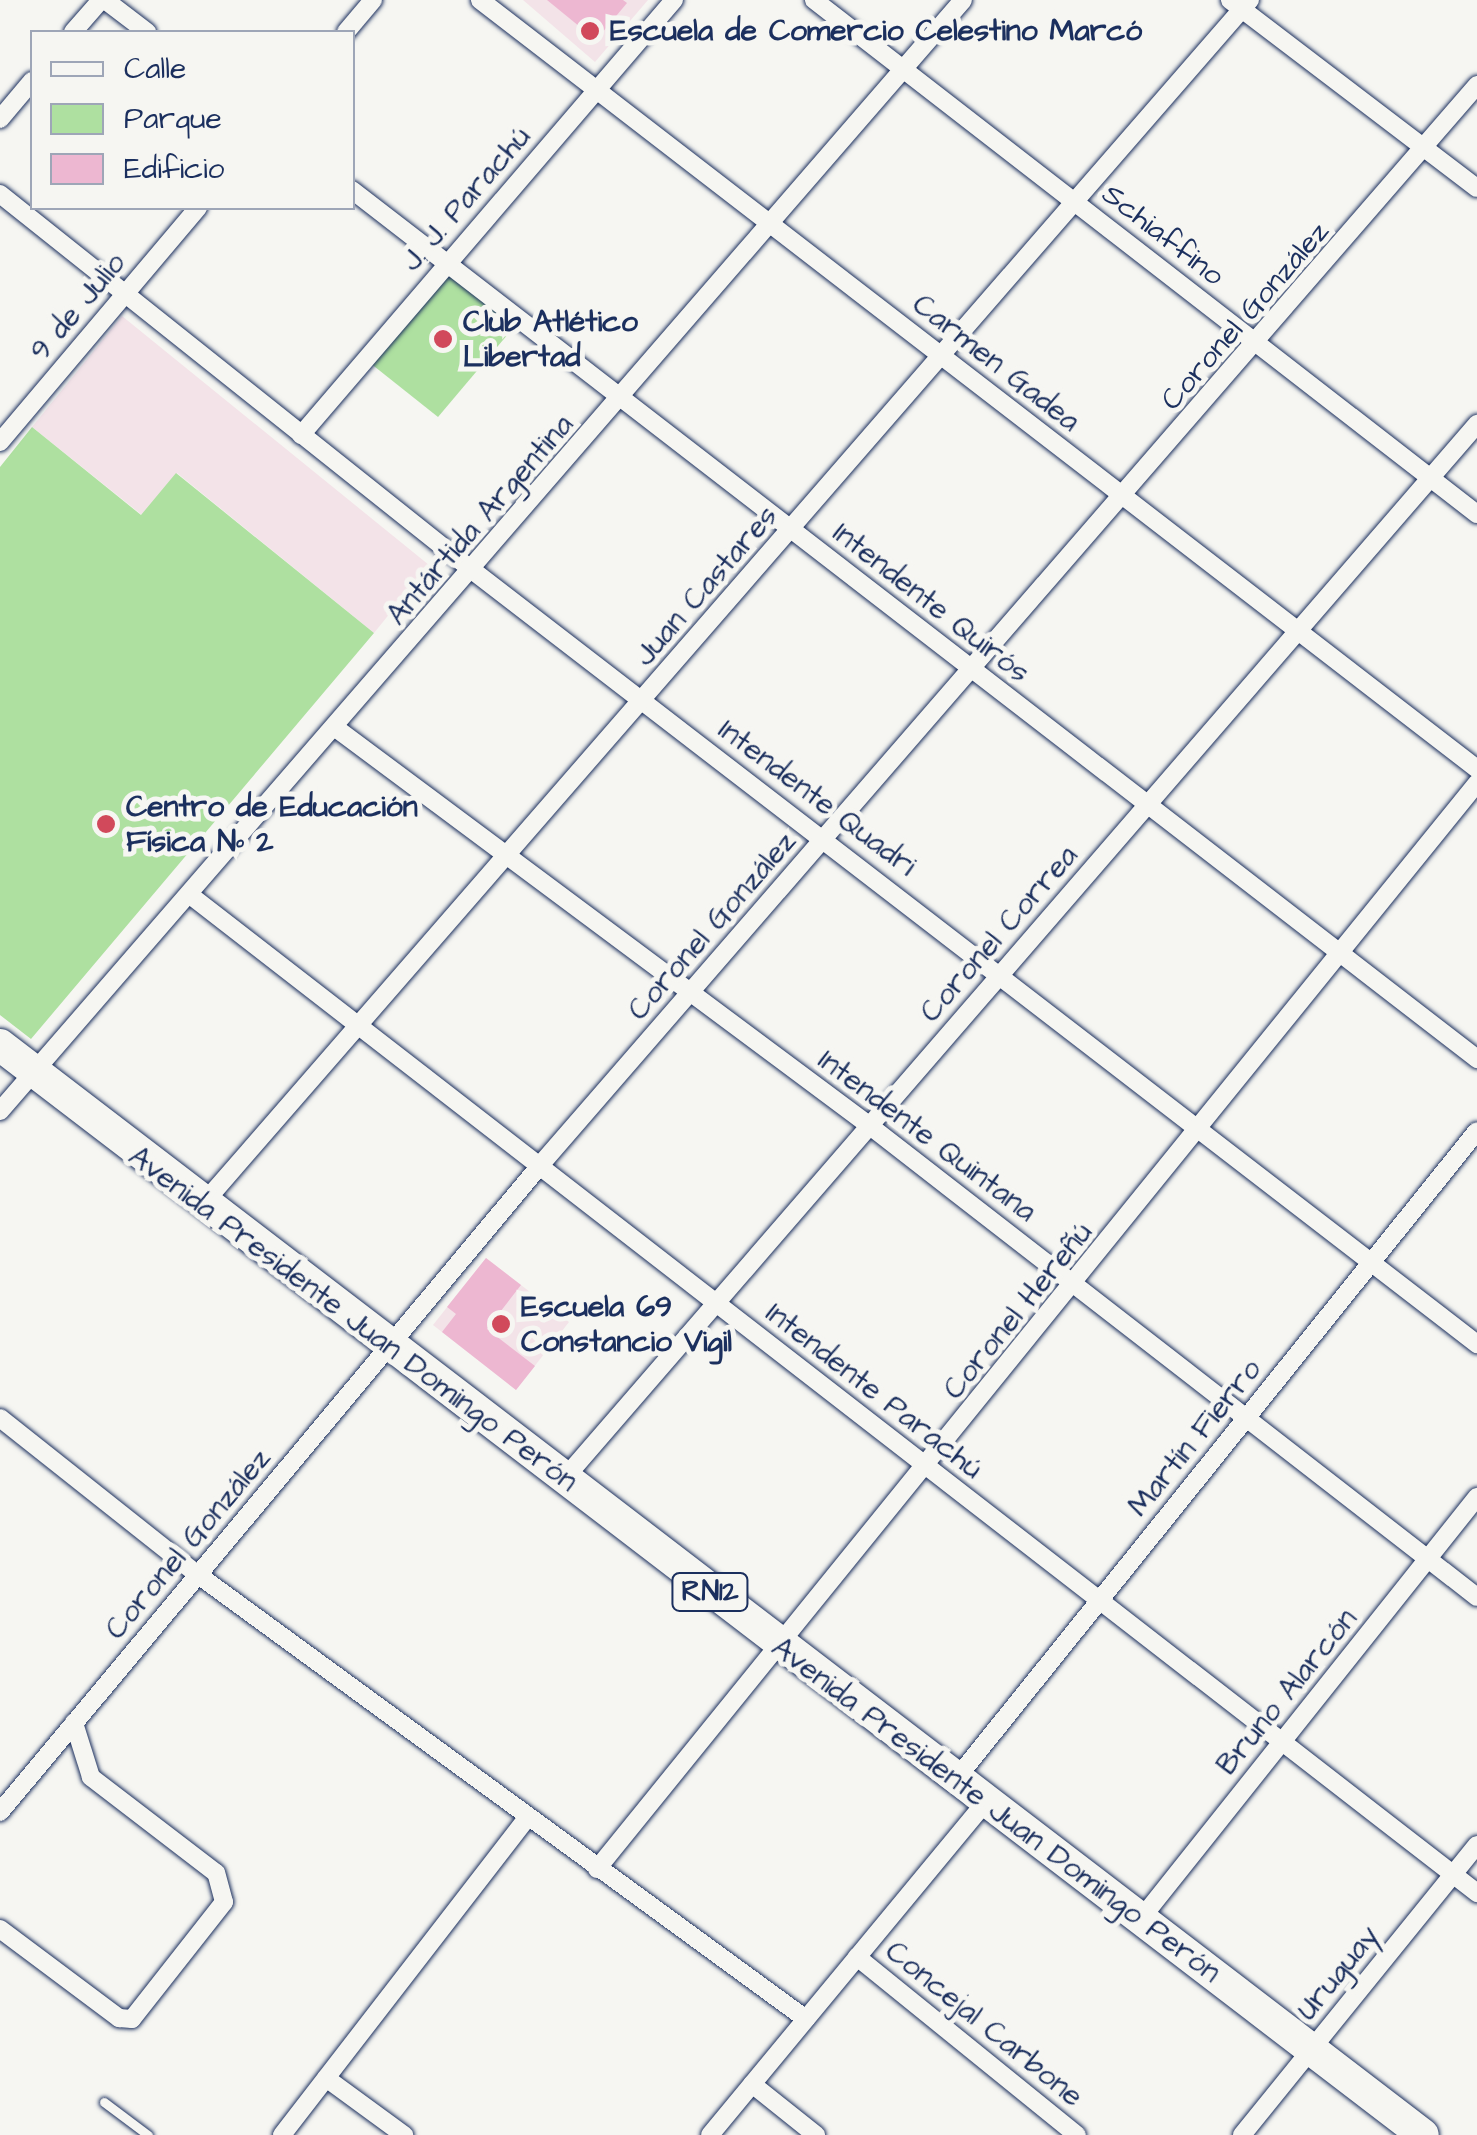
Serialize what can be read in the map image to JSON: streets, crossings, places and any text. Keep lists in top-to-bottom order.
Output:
{
  "streets": {
    "highway": ["Avenida Presidente Juan Domingo Perón", "RN12"],
    "street": [
      "J. J. Parachú",
      "Schiaffino",
      "9 de Julio",
      "Coronel González",
      "Carmen Gadea",
      "Antártida Argentina",
      "Juan Castares",
      "Intendente Quirós",
      "Intendente Quadri",
      "Coronel Correa",
      "Intendente Quintana",
      "Coronel Hereñú",
      "Intendente Parachú",
      "Martín Fierro",
      "Bruno Alarcón",
      "Uruguay",
      "Concejal Carbone"
    ]
  },
  "crossings": [
    ["J. J. Parachú", "Carmen Gadea"],
    ["J. J. Parachú", "Intendente Quirós"],
    ["J. J. Parachú", "Intendente Quadri"],
    ["Schiaffino", "Coronel González"],
    ["Schiaffino", "Antártida Argentina"],
    ["Schiaffino", "Juan Castares"],
    ["Schiaffino", "Coronel Correa"],
    ["9 de Julio", "Intendente Quadri"],
    ["Coronel González", "Carmen Gadea"],
    ["Coronel González", "Intendente Quirós"],
    ["Coronel González", "Intendente Quadri"],
    ["Coronel González", "Intendente Quintana"],
    ["Coronel González", "Avenida Presidente Juan Domingo Perón"],
    ["Coronel González", "Intendente Parachú"],
    ["Carmen Gadea", "Antártida Argentina"],
    ["Carmen Gadea", "Juan Castares"],
    ["Carmen Gadea", "Coronel Correa"],
    ["Antártida Argentina", "Intendente Quirós"],
    ["Antártida Argentina", "Intendente Quadri"],
    ["Antártida Argentina", "Intendente Quintana"],
    ["Antártida Argentina", "Avenida Presidente Juan Domingo Perón"],
    ["Antártida Argentina", "Intendente Parachú"],
    ["Juan Castares", "Intendente Quirós"],
    ["Juan Castares", "Intendente Quadri"],
    ["Juan Castares", "Intendente Quintana"],
    ["Juan Castares", "Avenida Presidente Juan Domingo Perón"],
    ["Juan Castares", "Intendente Parachú"],
    ["Intendente Quirós", "Coronel Correa"],
    ["Intendente Quirós", "Coronel Hereñú"],
    ["Intendente Quadri", "Coronel Correa"],
    ["Intendente Quadri", "Coronel Hereñú"],
    ["Intendente Quadri", "Martín Fierro"],
    ["Coronel Correa", "Intendente Quintana"],
    ["Coronel Correa", "Avenida Presidente Juan Domingo Perón"],
    ["Coronel Correa", "Intendente Parachú"],
    ["Intendente Quintana", "Coronel Hereñú"],
    ["Intendente Quintana", "Martín Fierro"],
    ["Intendente Quintana", "Bruno Alarcón"],
    ["Coronel Hereñú", "Avenida Presidente Juan Domingo Perón"],
    ["Coronel Hereñú", "Intendente Parachú"],
    ["Avenida Presidente Juan Domingo Perón", "Martín Fierro"],
    ["Avenida Presidente Juan Domingo Perón", "Bruno Alarcón"],
    ["Avenida Presidente Juan Domingo Perón", "Uruguay"],
    ["Intendente Parachú", "Martín Fierro"],
    ["Intendente Parachú", "Bruno Alarcón"],
    ["Intendente Parachú", "Uruguay"]
  ],
  "places": [
    "Escuela de Comercio Celestino Marcó",
    "Club Atlético Libertad",
    "Centro de Educación Física Nº 2",
    "Escuela 69 Constancio Vigil"
  ],
  "legend": ["Calle", "Parque", "Edificio"]
}
